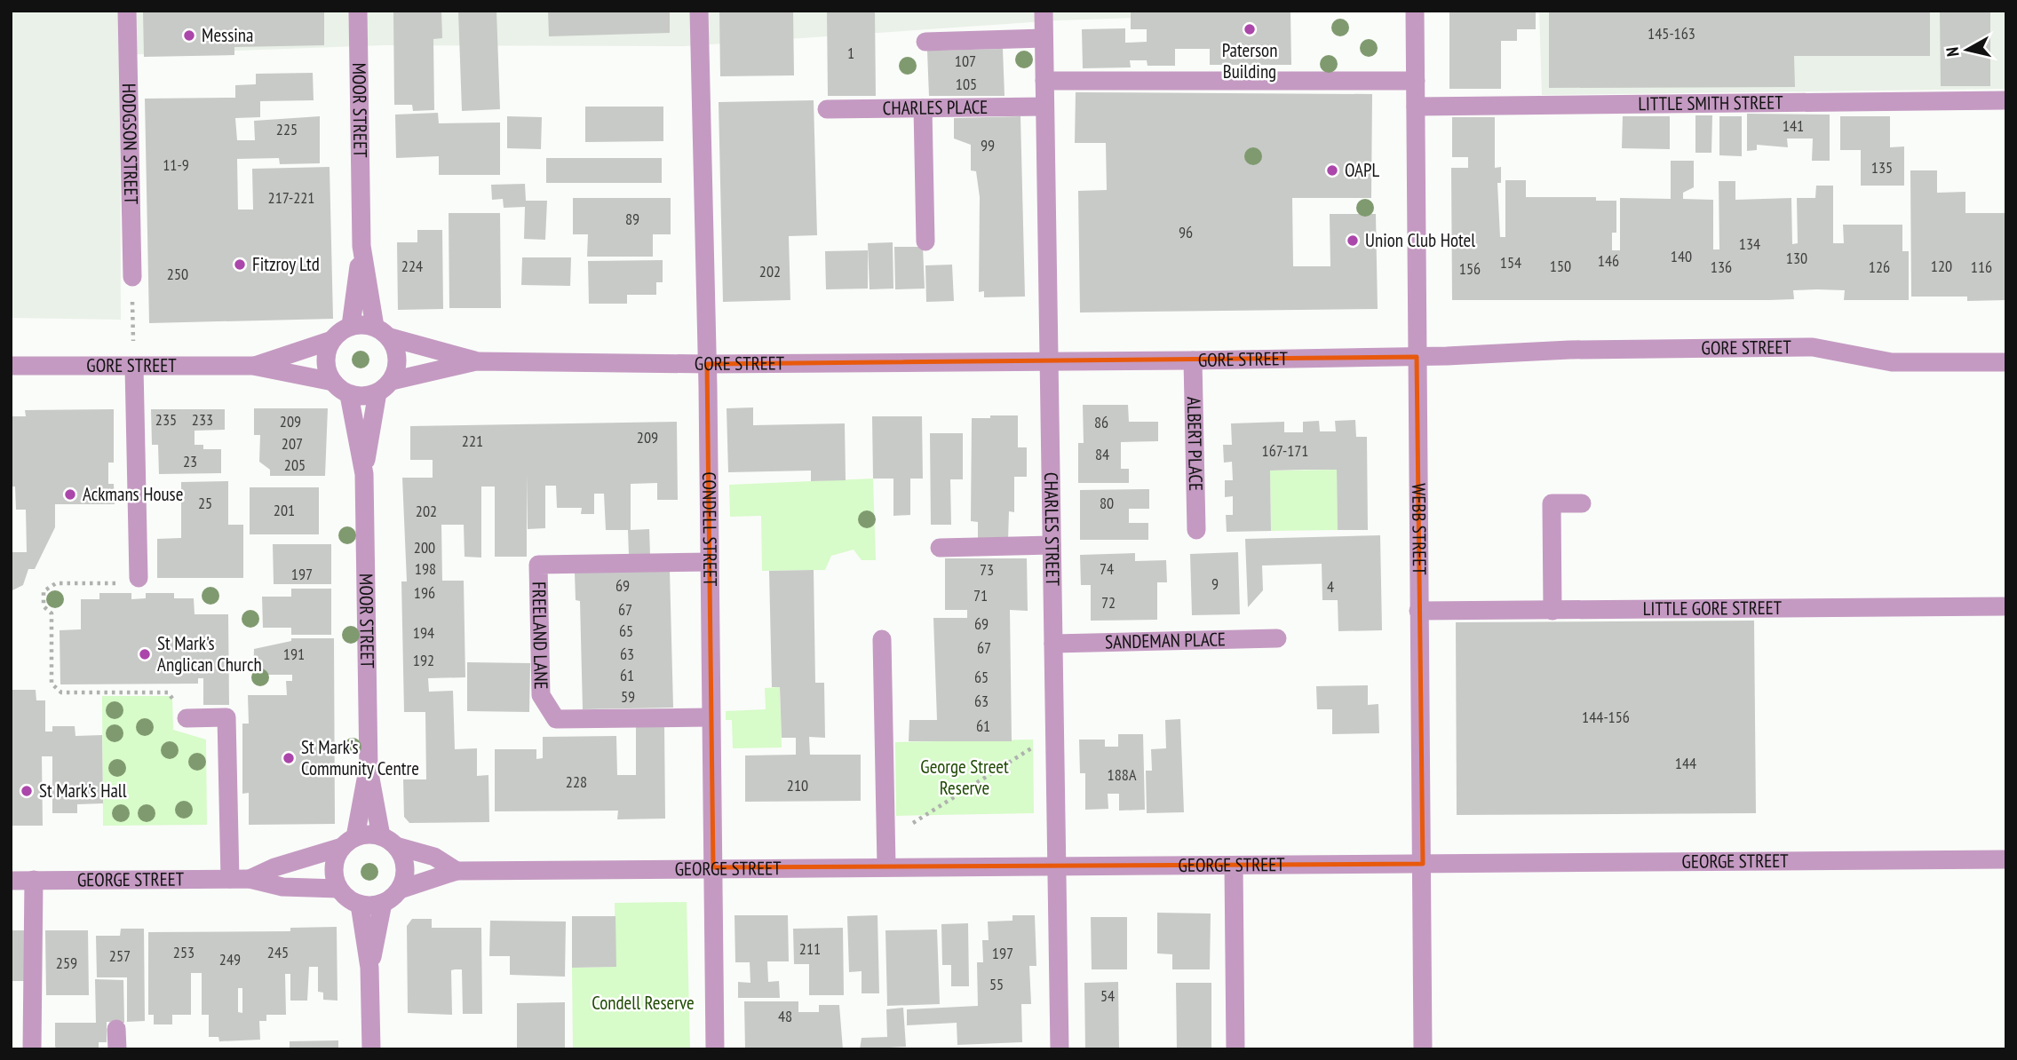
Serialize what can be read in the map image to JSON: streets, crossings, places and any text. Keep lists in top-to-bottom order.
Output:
{
  "streets": {
    "street": [
      "LITTLE SMITH STREET",
      "CHARLES PLACE",
      "MOOR STREET",
      "HODGSON STREET",
      "GORE STREET",
      "ALBERT PLACE",
      "CONDELL STREET",
      "CHARLES STREET",
      "WEBB STREET",
      "LITTLE GORE STREET",
      "FREELAND LANE",
      "SANDEMAN PLACE",
      "GEORGE STREET"
    ]
  },
  "crossings": [
    ["LITTLE SMITH STREET", "WEBB STREET"],
    ["CHARLES PLACE", "CHARLES STREET"],
    ["MOOR STREET", "GORE STREET"],
    ["MOOR STREET", "GEORGE STREET"],
    ["GORE STREET", "ALBERT PLACE"],
    ["GORE STREET", "CONDELL STREET"],
    ["GORE STREET", "CHARLES STREET"],
    ["GORE STREET", "WEBB STREET"],
    ["CONDELL STREET", "FREELAND LANE"],
    ["CONDELL STREET", "GEORGE STREET"],
    ["CHARLES STREET", "SANDEMAN PLACE"],
    ["CHARLES STREET", "GEORGE STREET"],
    ["WEBB STREET", "LITTLE GORE STREET"],
    ["WEBB STREET", "GEORGE STREET"]
  ],
  "parks": ["George Street Reserve", "Condell Reserve"],
  "places": [
    "Paterson Building",
    "Messina",
    "OAPL",
    "Union Club Hotel",
    "Fitzroy Ltd",
    "Ackmans House",
    "St Mark's Anglican Church",
    "St Mark's Community Centre",
    "St Mark's Hall"
  ],
  "house_numbers": [
    "145-163",
    "1",
    "107",
    "105",
    "141",
    "225",
    "99",
    "11-9",
    "135",
    "217-221",
    "89",
    "96",
    "134",
    "140",
    "130",
    "146",
    "154",
    "224",
    "150",
    "120",
    "136",
    "126",
    "116",
    "156",
    "202",
    "250",
    "235",
    "233",
    "209",
    "86",
    "209",
    "221",
    "207",
    "167-171",
    "84",
    "23",
    "205",
    "25",
    "80",
    "201",
    "202",
    "200",
    "198",
    "74",
    "73",
    "197",
    "9",
    "69",
    "4",
    "196",
    "71",
    "72",
    "67",
    "69",
    "65",
    "194",
    "67",
    "191",
    "63",
    "192",
    "61",
    "65",
    "59",
    "63",
    "144-156",
    "61",
    "144",
    "188A",
    "228",
    "210",
    "211",
    "253",
    "245",
    "197",
    "257",
    "249",
    "259",
    "55",
    "54",
    "48"
  ],
  "north": "left"
}
